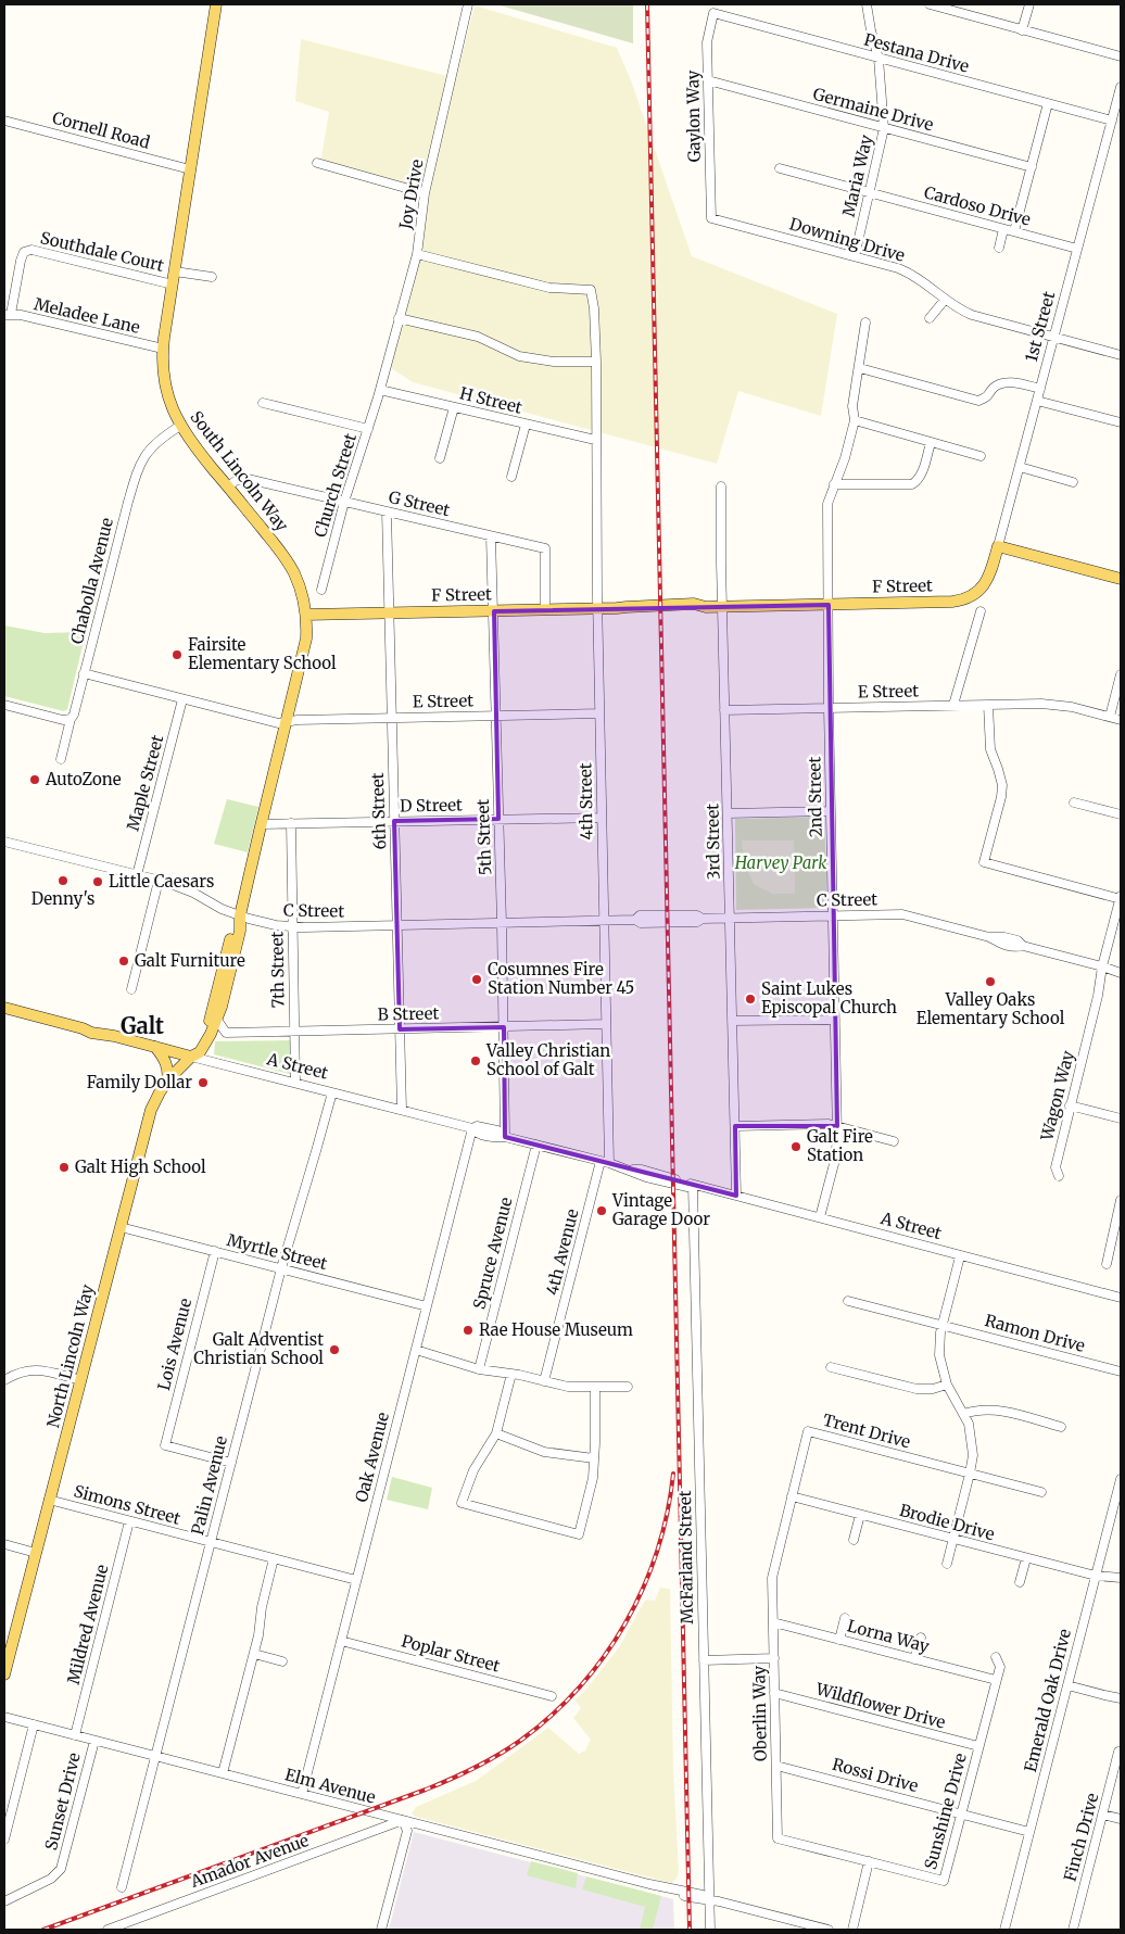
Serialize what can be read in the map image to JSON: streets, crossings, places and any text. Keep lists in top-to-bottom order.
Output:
{
  "streets": {
    "main road": [
      "1st Street",
      "South Lincoln Way",
      "F Street",
      "A Street",
      "North Lincoln Way"
    ],
    "street": [
      "Pestana Drive",
      "Germaine Drive",
      "Gaylon Way",
      "Cornell Road",
      "Maria Way",
      "Joy Drive",
      "Cardoso Drive",
      "Downing Drive",
      "Southdale Court",
      "Meladee Lane",
      "H Street",
      "Church Street",
      "G Street",
      "Chabolla Avenue",
      "E Street",
      "Maple Street",
      "2nd Street",
      "4th Street",
      "D Street",
      "6th Street",
      "5th Street",
      "3rd Street",
      "C Street",
      "7th Street",
      "B Street",
      "Wagon Way",
      "Myrtle Street",
      "4th Avenue",
      "Spruce Avenue",
      "Ramon Drive",
      "Lois Avenue",
      "Trent Drive",
      "Oak Avenue",
      "Palin Avenue",
      "Simons Street",
      "Brodie Drive",
      "McFarland Street",
      "Mildred Avenue",
      "Lorna Way",
      "Poplar Street",
      "Emerald Oak Drive",
      "Wildflower Drive",
      "Oberlin Way",
      "Rossi Drive",
      "Elm Avenue",
      "Sunset Drive",
      "Sunshine Drive",
      "Finch Drive",
      "Amador Avenue"
    ]
  },
  "crossings": [
    ["Pestana Drive", "Gaylon Way"],
    ["Pestana Drive", "Maria Way"],
    ["Pestana Drive", "1st Street"],
    ["Germaine Drive", "Gaylon Way"],
    ["Germaine Drive", "Maria Way"],
    ["Gaylon Way", "Downing Drive"],
    ["Cornell Road", "South Lincoln Way"],
    ["Maria Way", "Cardoso Drive"],
    ["Maria Way", "Downing Drive"],
    ["Joy Drive", "H Street"],
    ["Joy Drive", "Church Street"],
    ["Joy Drive", "4th Street"],
    ["Cardoso Drive", "1st Street"],
    ["Downing Drive", "1st Street"],
    ["Southdale Court", "Meladee Lane"],
    ["Southdale Court", "South Lincoln Way"],
    ["Meladee Lane", "South Lincoln Way"],
    ["1st Street", "F Street"],
    ["H Street", "Church Street"],
    ["H Street", "4th Street"],
    ["South Lincoln Way", "G Street"],
    ["South Lincoln Way", "Chabolla Avenue"],
    ["South Lincoln Way", "F Street"],
    ["South Lincoln Way", "E Street"],
    ["South Lincoln Way", "D Street"],
    ["South Lincoln Way", "C Street"],
    ["South Lincoln Way", "B Street"],
    ["South Lincoln Way", "A Street"],
    ["South Lincoln Way", "North Lincoln Way"],
    ["Church Street", "G Street"],
    ["G Street", "F Street"],
    ["G Street", "6th Street"],
    ["G Street", "5th Street"],
    ["Chabolla Avenue", "E Street"],
    ["F Street", "2nd Street"],
    ["F Street", "4th Street"],
    ["F Street", "6th Street"],
    ["F Street", "5th Street"],
    ["F Street", "3rd Street"],
    ["E Street", "Maple Street"],
    ["E Street", "2nd Street"],
    ["E Street", "4th Street"],
    ["E Street", "6th Street"],
    ["E Street", "5th Street"],
    ["E Street", "3rd Street"],
    ["Maple Street", "C Street"],
    ["2nd Street", "C Street"],
    ["2nd Street", "A Street"],
    ["4th Street", "D Street"],
    ["4th Street", "C Street"],
    ["4th Street", "B Street"],
    ["4th Street", "A Street"],
    ["4th Street", "4th Avenue"],
    ["D Street", "6th Street"],
    ["D Street", "5th Street"],
    ["D Street", "7th Street"],
    ["6th Street", "C Street"],
    ["6th Street", "B Street"],
    ["6th Street", "A Street"],
    ["5th Street", "C Street"],
    ["5th Street", "B Street"],
    ["5th Street", "A Street"],
    ["3rd Street", "C Street"],
    ["3rd Street", "A Street"],
    ["C Street", "7th Street"],
    ["C Street", "Wagon Way"],
    ["7th Street", "B Street"],
    ["7th Street", "A Street"],
    ["A Street", "4th Avenue"],
    ["A Street", "Spruce Avenue"],
    ["A Street", "North Lincoln Way"],
    ["A Street", "Oak Avenue"],
    ["A Street", "Palin Avenue"],
    ["A Street", "McFarland Street"],
    ["Myrtle Street", "Lois Avenue"],
    ["Myrtle Street", "North Lincoln Way"],
    ["Myrtle Street", "Oak Avenue"],
    ["Myrtle Street", "Palin Avenue"],
    ["Lois Avenue", "Palin Avenue"],
    ["North Lincoln Way", "Simons Street"],
    ["Trent Drive", "Brodie Drive"],
    ["Trent Drive", "Oberlin Way"],
    ["Oak Avenue", "Simons Street"],
    ["Oak Avenue", "Poplar Street"],
    ["Oak Avenue", "Elm Avenue"],
    ["Palin Avenue", "Simons Street"],
    ["Palin Avenue", "Elm Avenue"],
    ["Simons Street", "Mildred Avenue"],
    ["Brodie Drive", "Emerald Oak Drive"],
    ["McFarland Street", "Elm Avenue"],
    ["Mildred Avenue", "Elm Avenue"],
    ["Lorna Way", "Oberlin Way"],
    ["Lorna Way", "Sunshine Drive"],
    ["Emerald Oak Drive", "Rossi Drive"],
    ["Wildflower Drive", "Oberlin Way"],
    ["Wildflower Drive", "Sunshine Drive"],
    ["Oberlin Way", "Rossi Drive"],
    ["Oberlin Way", "Sunshine Drive"],
    ["Rossi Drive", "Sunshine Drive"],
    ["Elm Avenue", "Sunset Drive"],
    ["Elm Avenue", "Amador Avenue"]
  ],
  "districts": ["Galt"],
  "parks": ["Harvey Park"],
  "places": [
    "Fairsite Elementary School",
    "AutoZone",
    "Denny's",
    "Little Caesars",
    "Galt Furniture",
    "Cosumnes Fire Station Number 45",
    "Valley Oaks Elementary School",
    "Saint Lukes Episcopal Church",
    "Valley Christian School of Galt",
    "Family Dollar",
    "Galt Fire Station",
    "Galt High School",
    "Vintage Garage Door",
    "Rae House Museum",
    "Galt Adventist Christian School"
  ]
}
